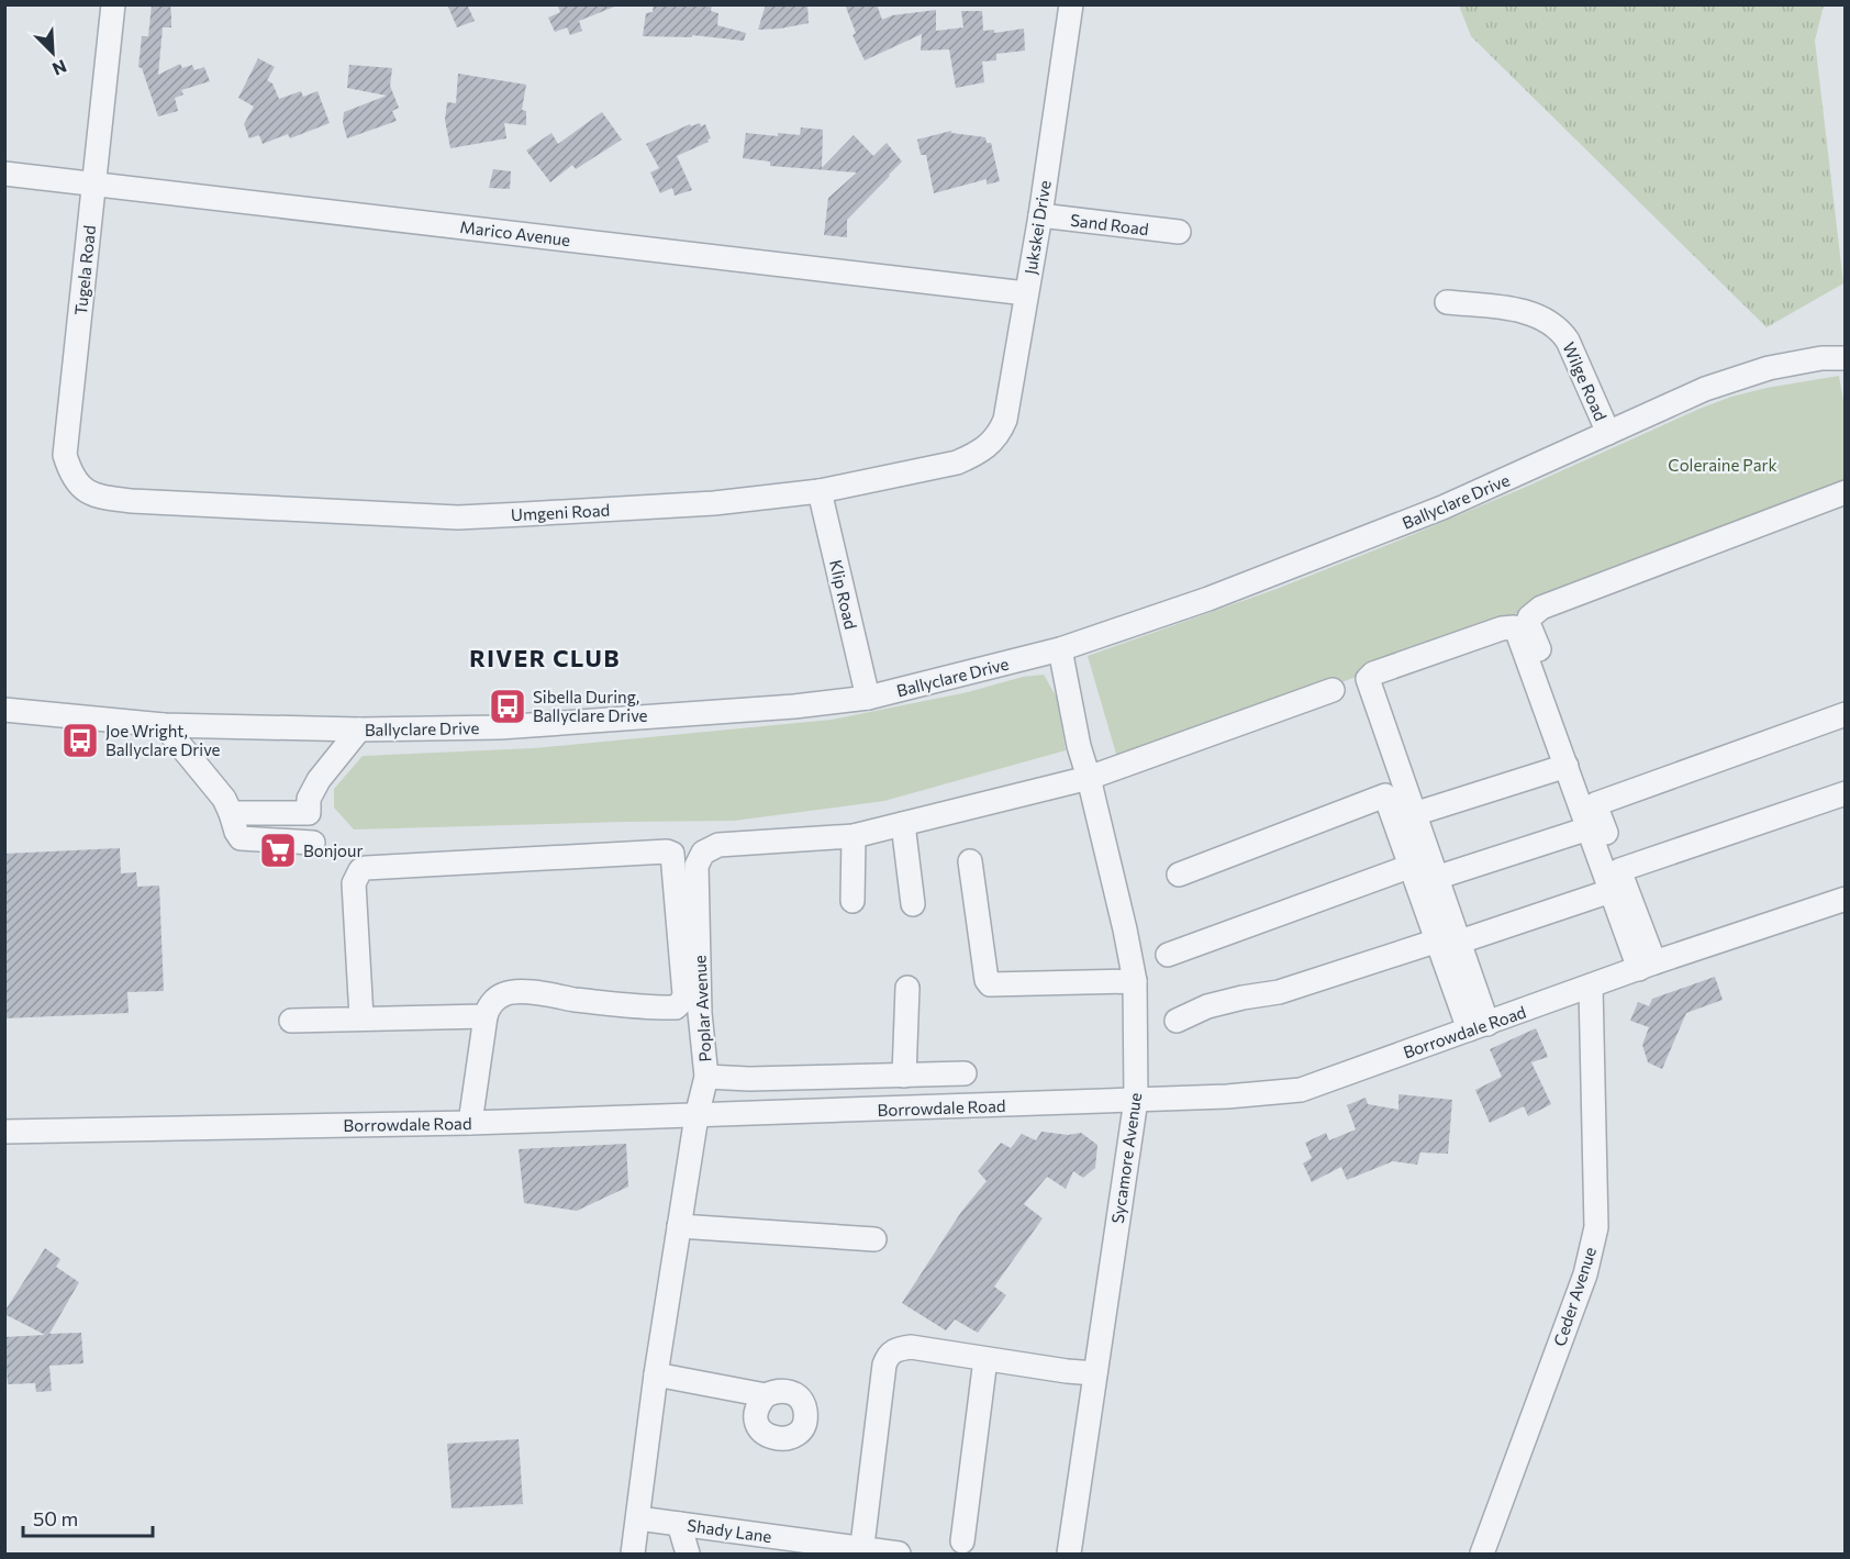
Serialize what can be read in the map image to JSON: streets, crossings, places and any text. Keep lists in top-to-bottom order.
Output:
{
  "streets": {
    "street": [
      "Sand Road",
      "Jukskei Drive",
      "Marico Avenue",
      "Tugela Road",
      "Wilge Road",
      "Ballyclare Drive",
      "Umgeni Road",
      "Klip Road",
      "Poplar Avenue",
      "Borrowdale Road",
      "Sycamore Avenue",
      "Ceder Avenue",
      "Shady Lane"
    ]
  },
  "crossings": [
    ["Sand Road", "Jukskei Drive"],
    ["Jukskei Drive", "Marico Avenue"],
    ["Jukskei Drive", "Umgeni Road"],
    ["Marico Avenue", "Tugela Road"],
    ["Tugela Road", "Umgeni Road"],
    ["Wilge Road", "Ballyclare Drive"],
    ["Ballyclare Drive", "Klip Road"],
    ["Ballyclare Drive", "Sycamore Avenue"],
    ["Umgeni Road", "Klip Road"],
    ["Poplar Avenue", "Borrowdale Road"],
    ["Poplar Avenue", "Sycamore Avenue"],
    ["Poplar Avenue", "Shady Lane"],
    ["Borrowdale Road", "Sycamore Avenue"],
    ["Borrowdale Road", "Ceder Avenue"]
  ],
  "districts": ["RIVER CLUB"],
  "parks": ["Coleraine Park"],
  "places": {
    "bus stop": ["Sibella During, Ballyclare Drive", "Joe Wright, Ballyclare Drive"],
    "supermarket": ["Bonjour"]
  },
  "scale_bar": "50 m",
  "north": "bottom right"
}
